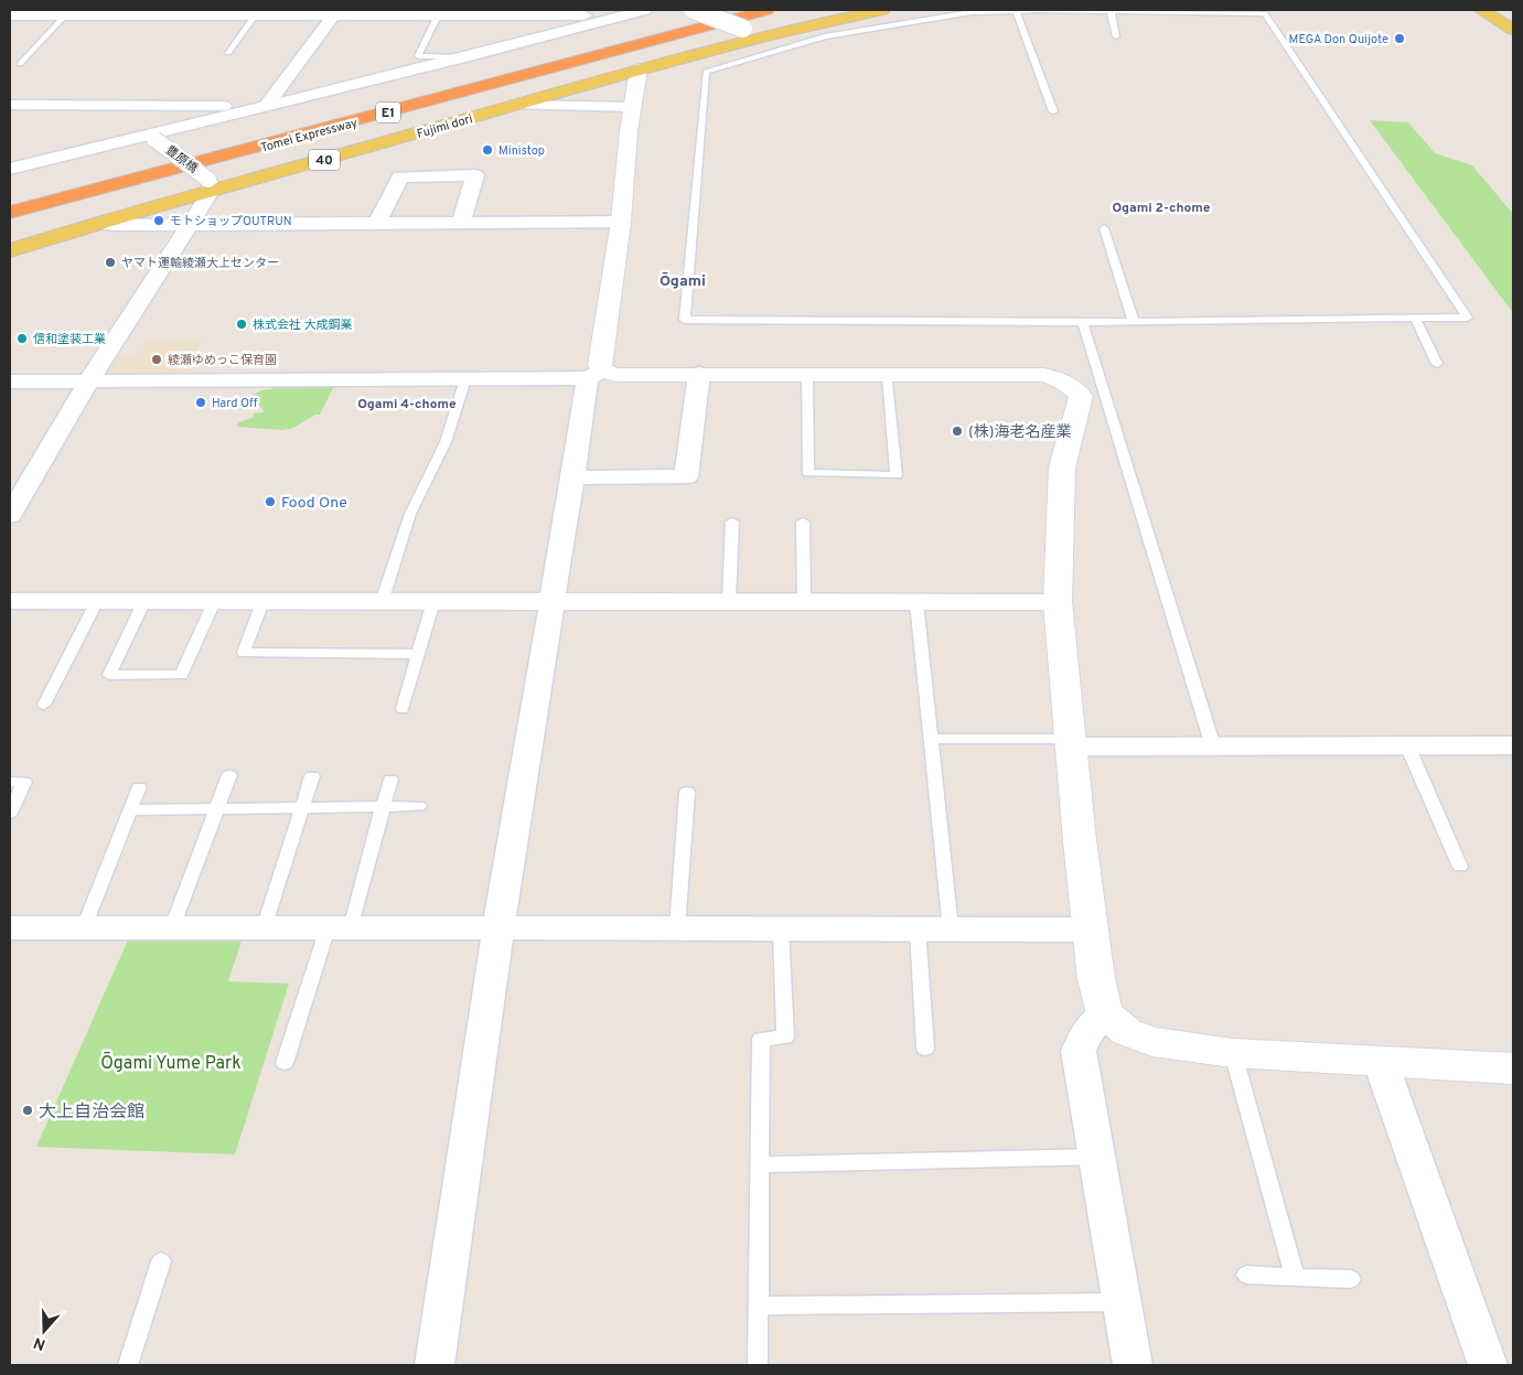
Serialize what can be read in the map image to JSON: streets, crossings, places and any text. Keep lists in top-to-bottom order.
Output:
{
  "streets": {
    "highway": ["E1", "Tomei Expressway"],
    "main road": ["Fujimi dori", "40"],
    "street": ["豊原橋"]
  },
  "crossings": [
    ["Fujimi dori", "豊原橋"]
  ],
  "districts": ["Ogami 2-chome", "Ōgami", "Ogami 4-chome"],
  "parks": ["Ōgami Yume Park"],
  "places": [
    "MEGA Don Quijote",
    "Ministop",
    "モトショップOUTRUN",
    "ヤマト運輸綾瀬大上センター",
    "株式会社 大成鋼業",
    "信和塗装工業",
    "綾瀬ゆめっこ保育園",
    "Hard Off",
    "(株)海老名産業",
    "Food One",
    "大上自治会館"
  ],
  "north": "bottom"
}
